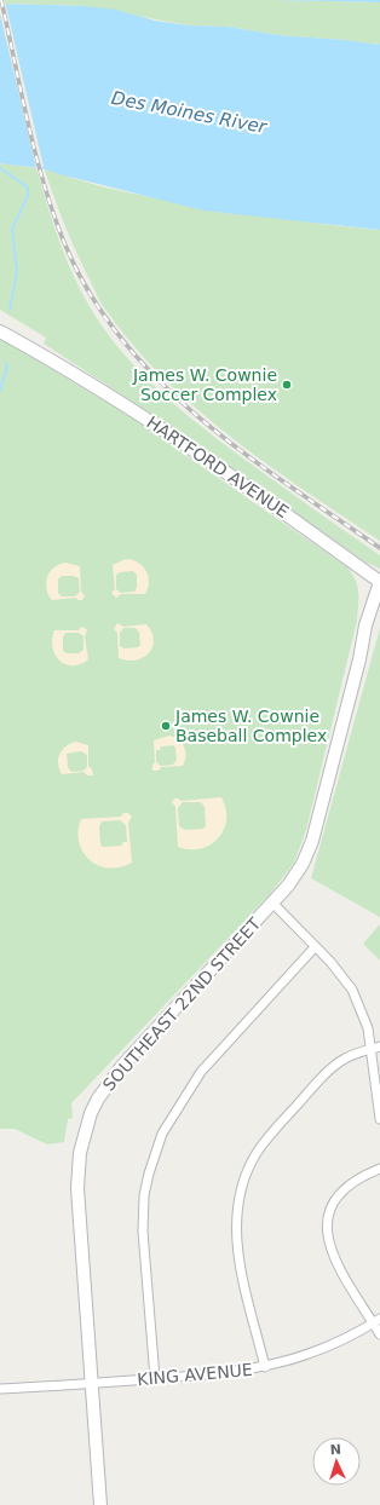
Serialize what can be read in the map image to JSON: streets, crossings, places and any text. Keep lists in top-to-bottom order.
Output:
{
  "streets": {
    "street": ["HARTFORD AVENUE", "SOUTHEAST 22ND STREET", "KING AVENUE"]
  },
  "crossings": [
    ["HARTFORD AVENUE", "SOUTHEAST 22ND STREET"],
    ["SOUTHEAST 22ND STREET", "KING AVENUE"]
  ],
  "water": ["Des Moines River"],
  "places": ["James W. Cownie Soccer Complex", "James W. Cownie Baseball Complex"],
  "north": "top"
}
